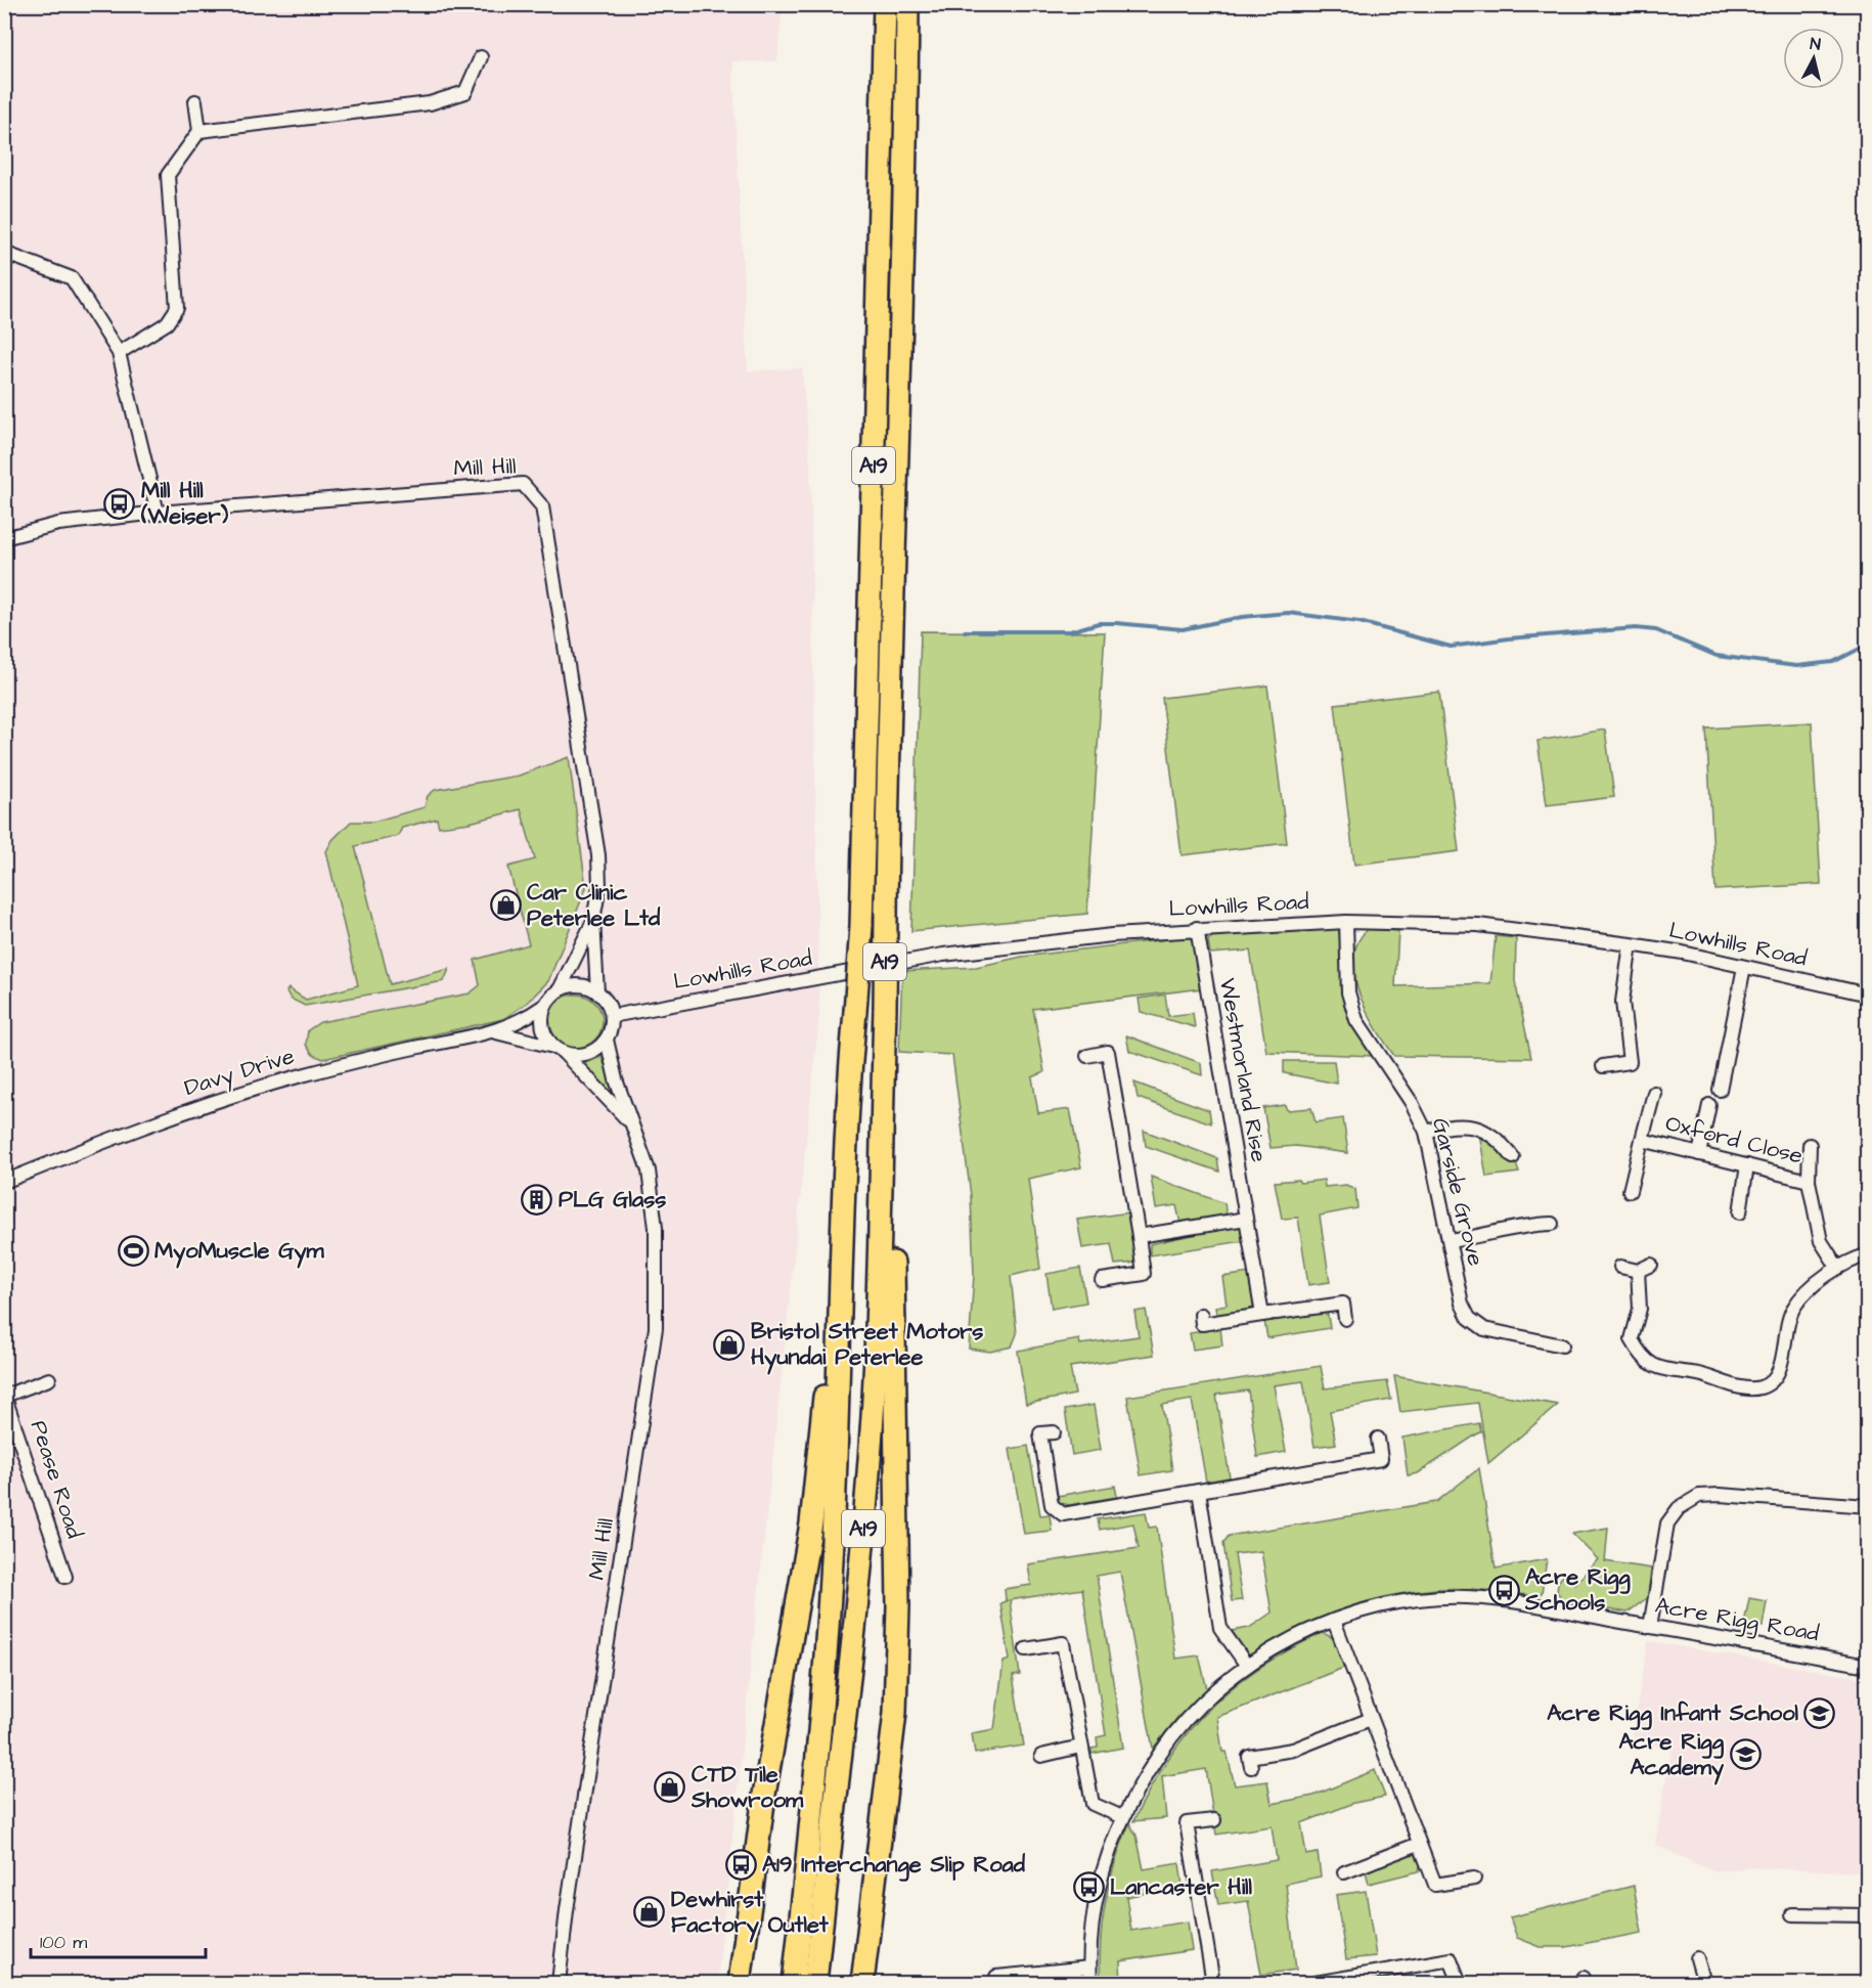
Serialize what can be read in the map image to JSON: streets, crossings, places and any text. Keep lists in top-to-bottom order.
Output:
{
  "streets": {
    "highway": ["A19"],
    "street": [
      "Mill Hill",
      "Lowhills Road",
      "Westmorland Rise",
      "Davy Drive",
      "Oxford Close",
      "Garside Grove",
      "Pease Road",
      "Acre Rigg Road"
    ]
  },
  "crossings": [
    ["Mill Hill", "Lowhills Road"],
    ["Mill Hill", "Davy Drive"],
    ["Lowhills Road", "Westmorland Rise"],
    ["Lowhills Road", "Davy Drive"],
    ["Lowhills Road", "Garside Grove"]
  ],
  "places": {
    "bus stop": [
      "Mill Hill (Weiser)",
      "Acre Rigg Schools",
      "A19 Interchange Slip Road",
      "Lancaster Hill"
    ],
    "shop": [
      "Car Clinic Peterlee Ltd",
      "Bristol Street Motors Hyundai Peterlee",
      "CTD Tile Showroom",
      "Dewhirst Factory Outlet"
    ],
    "building": ["PLG Glass"],
    "sports": ["MyoMuscle Gym"],
    "school or university": ["Acre Rigg Infant School", "Acre Rigg Academy"]
  },
  "scale_bar": "100 m",
  "north": "top"
}
